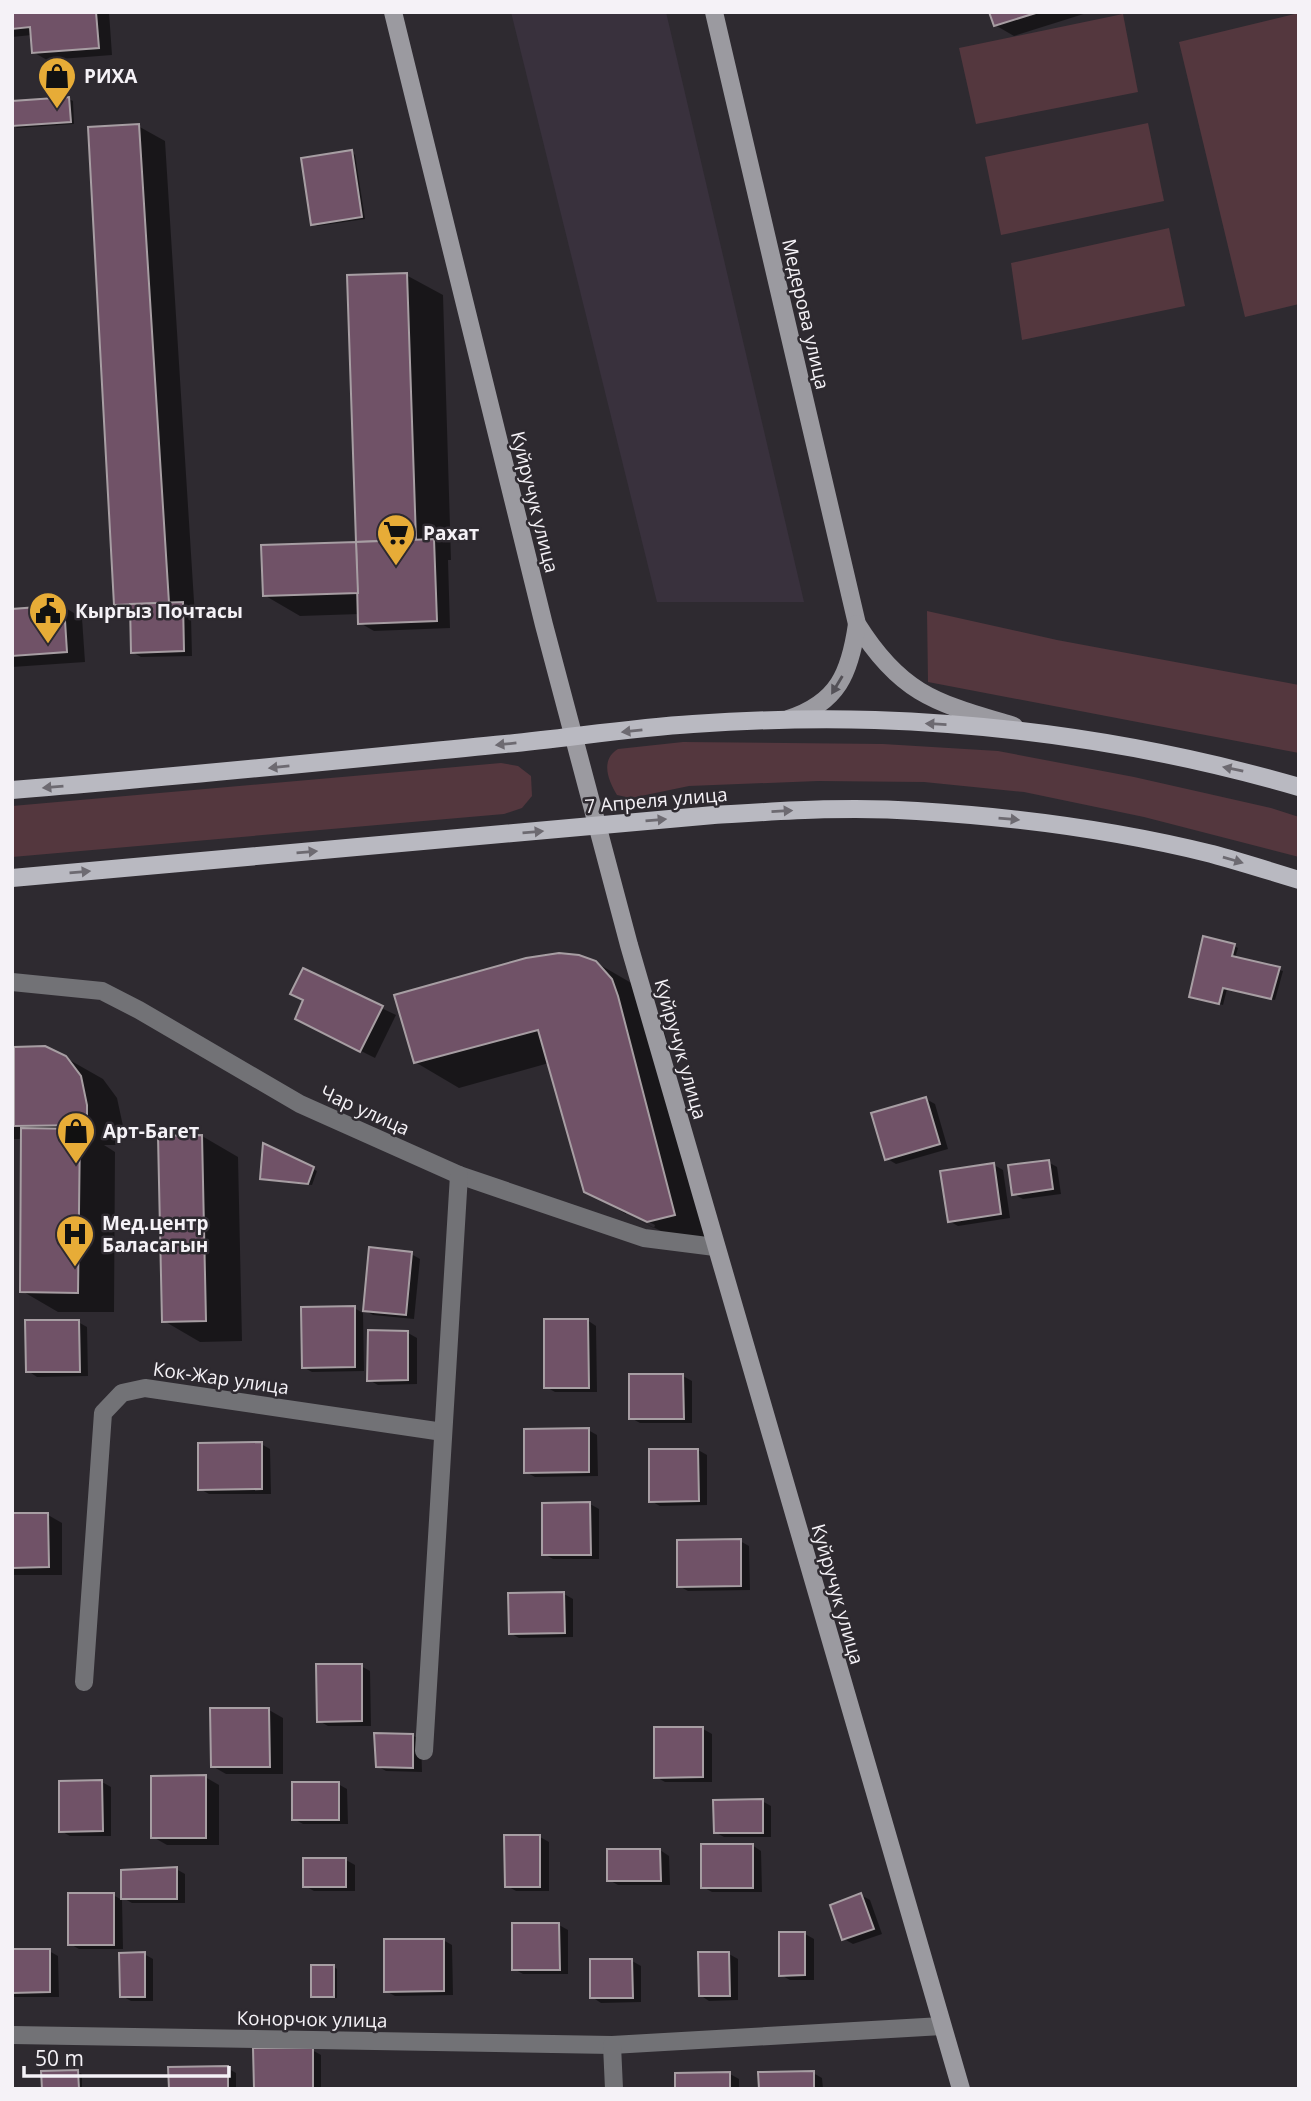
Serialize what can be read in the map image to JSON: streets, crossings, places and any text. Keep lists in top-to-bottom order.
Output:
{
  "streets": {
    "main road": ["7 Апреля улица"],
    "street": [
      "Медерова улица",
      "Куйручук улица",
      "Чар улица",
      "Кок-Жар улица",
      "Конорчок улица"
    ]
  },
  "crossings": [
    ["Куйручук улица", "7 Апреля улица"],
    ["Куйручук улица", "Чар улица"],
    ["Куйручук улица", "Конорчок улица"]
  ],
  "places": {
    "shop": ["РИХА", "Арт-Багет"],
    "supermarket": ["Рахат"],
    "public building": ["Кыргыз Почтасы"],
    "hospital": ["Мед.центр Баласагын"]
  },
  "scale_bar": "50 m"
}
